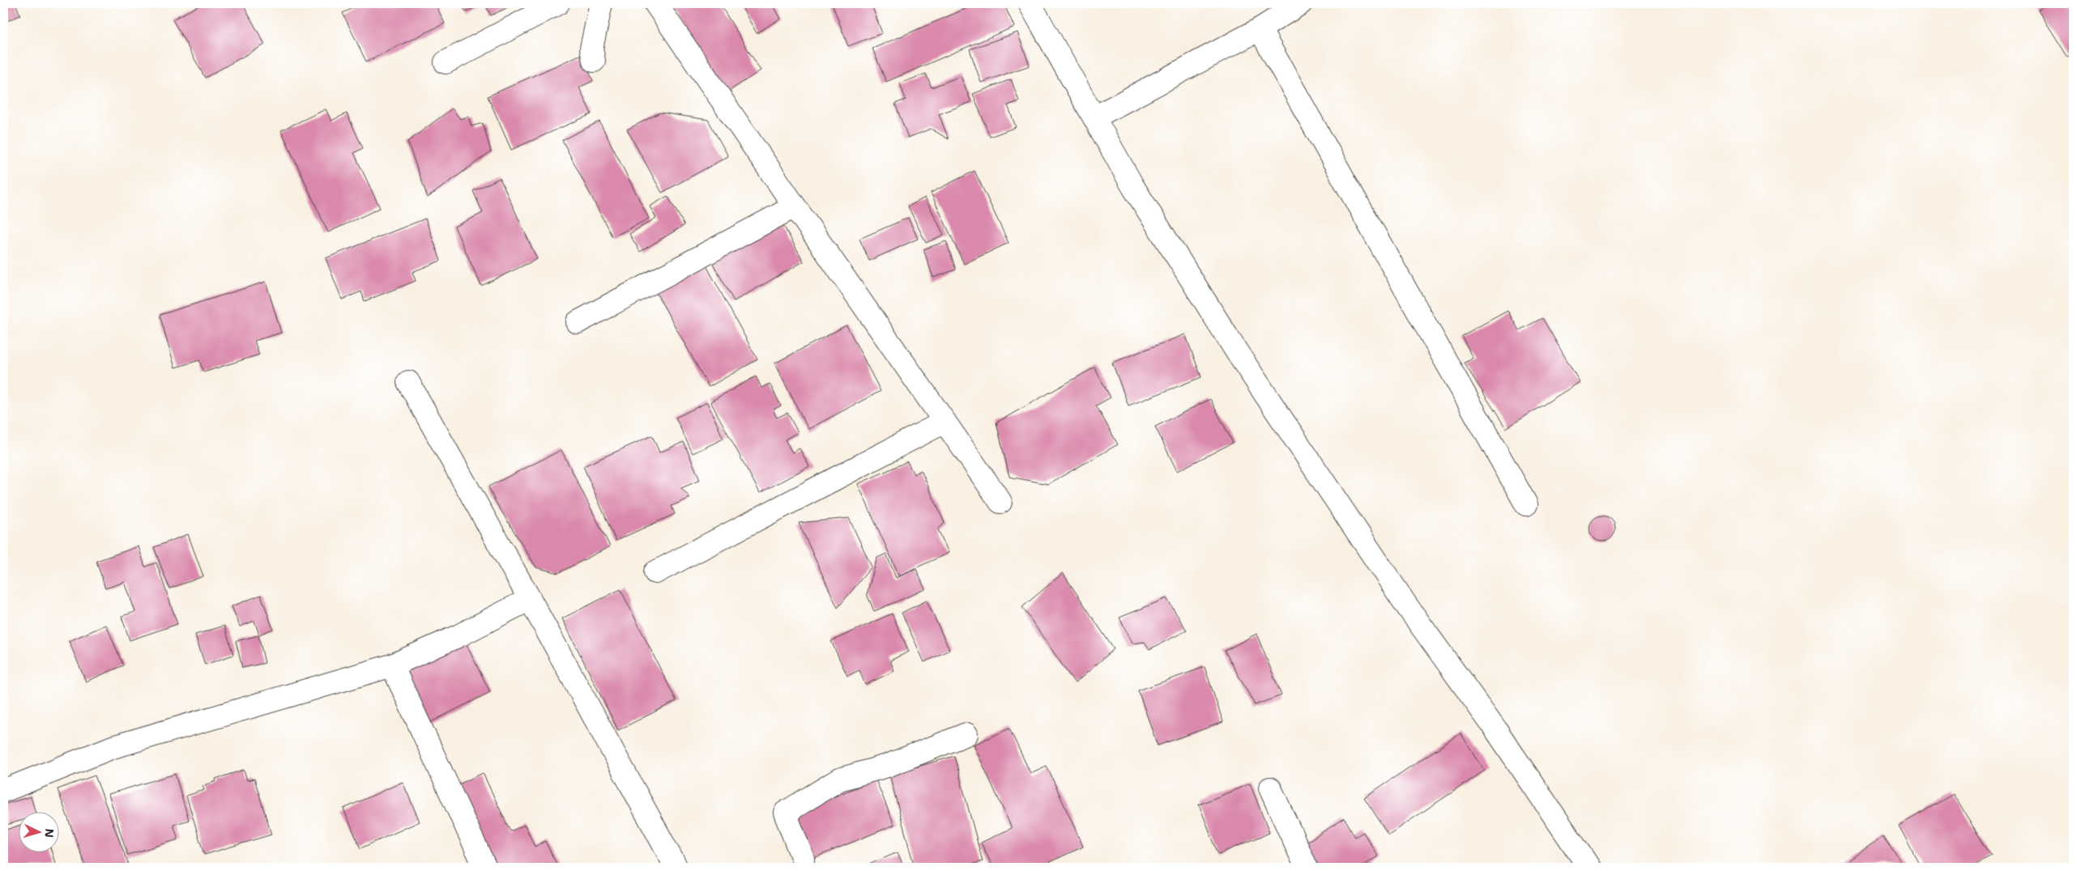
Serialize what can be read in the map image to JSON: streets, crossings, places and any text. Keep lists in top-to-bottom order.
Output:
{
  "north": "right"
}
